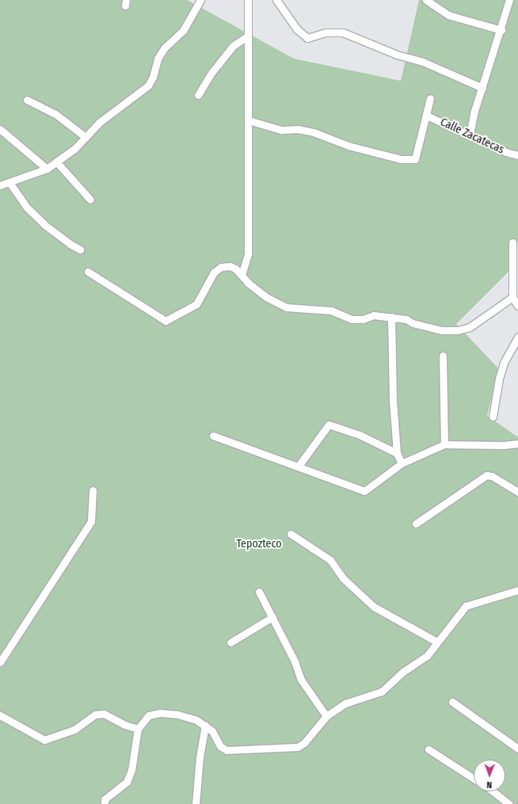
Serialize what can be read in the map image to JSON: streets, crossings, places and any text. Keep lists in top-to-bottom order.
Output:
{
  "streets": {
    "street": ["Calle Zacatecas"]
  },
  "parks": ["Tepozteco"],
  "north": "bottom"
}
